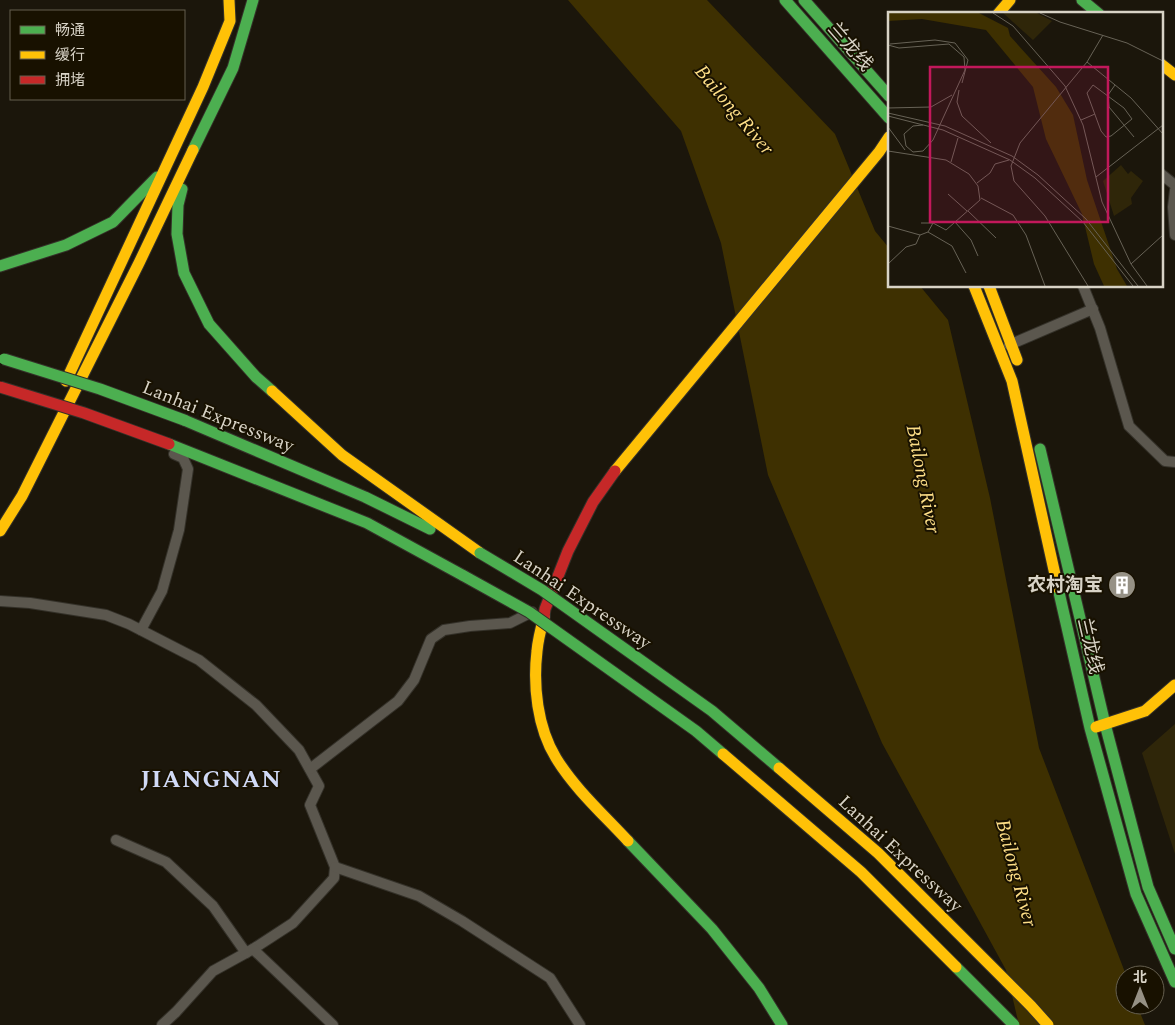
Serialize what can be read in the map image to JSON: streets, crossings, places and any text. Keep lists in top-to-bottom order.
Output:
{
  "streets": {
    "main road": ["兰龙线", "Lanhai Expressway"]
  },
  "districts": ["JIANGNAN"],
  "water": ["Bailong River"],
  "places": {
    "building": ["农村淘宝"]
  },
  "legend": ["畅通", "缓行", "拥堵"],
  "north": "top"
}
